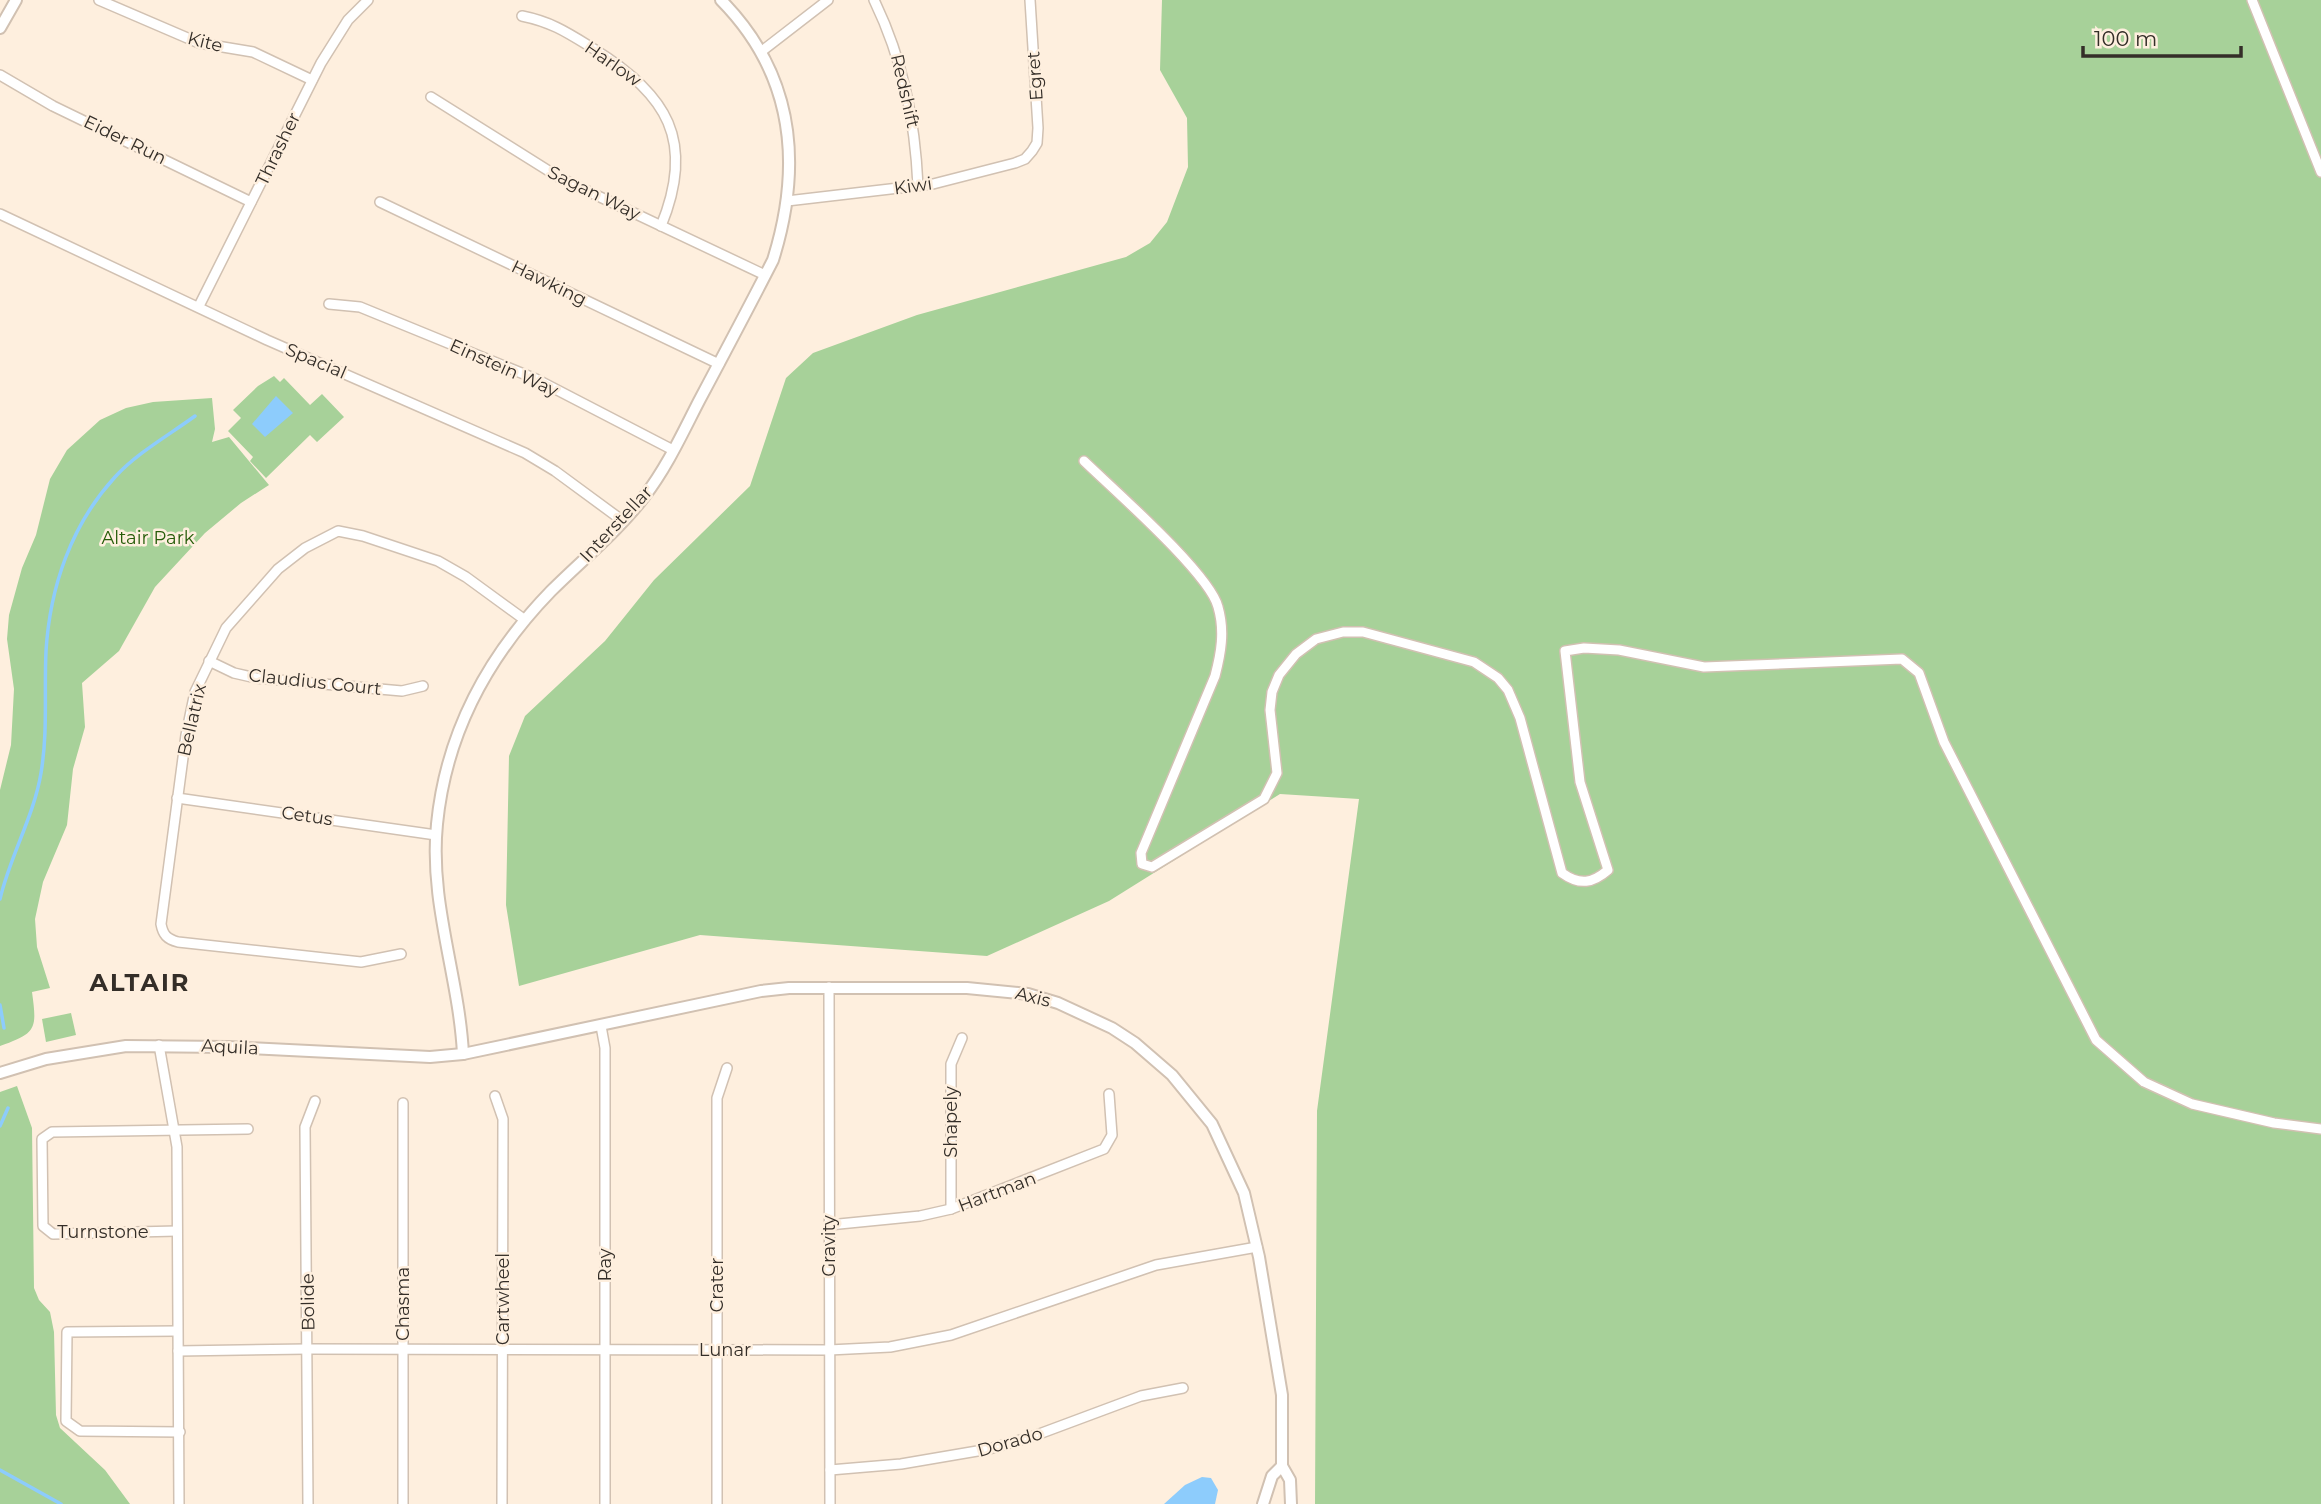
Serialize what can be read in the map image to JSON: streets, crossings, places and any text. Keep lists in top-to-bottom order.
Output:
{
  "streets": {
    "street": [
      "Kite",
      "Harlow",
      "Egret",
      "Redshift",
      "Eider Run",
      "Thrasher",
      "Kiwi",
      "Sagan Way",
      "Hawking",
      "Spacial",
      "Einstein Way",
      "Interstellar",
      "Claudius Court",
      "Bellatrix",
      "Cetus",
      "Axis",
      "Aquila",
      "Shapely",
      "Hartman",
      "Turnstone",
      "Gravity",
      "Ray",
      "Crater",
      "Cartwheel",
      "Bolide",
      "Chasma",
      "Lunar",
      "Dorado"
    ]
  },
  "crossings": [
    ["Kite", "Thrasher"],
    ["Harlow", "Sagan Way"],
    ["Egret", "Kiwi"],
    ["Redshift", "Kiwi"],
    ["Eider Run", "Thrasher"],
    ["Thrasher", "Spacial"],
    ["Kiwi", "Interstellar"],
    ["Sagan Way", "Interstellar"],
    ["Hawking", "Interstellar"],
    ["Spacial", "Interstellar"],
    ["Einstein Way", "Interstellar"],
    ["Interstellar", "Bellatrix"],
    ["Interstellar", "Cetus"],
    ["Interstellar", "Axis"],
    ["Interstellar", "Aquila"],
    ["Claudius Court", "Bellatrix"],
    ["Bellatrix", "Cetus"],
    ["Axis", "Aquila"],
    ["Axis", "Gravity"],
    ["Axis", "Ray"],
    ["Axis", "Lunar"],
    ["Shapely", "Hartman"],
    ["Hartman", "Gravity"],
    ["Gravity", "Lunar"],
    ["Gravity", "Dorado"],
    ["Ray", "Lunar"],
    ["Crater", "Lunar"],
    ["Cartwheel", "Lunar"],
    ["Bolide", "Lunar"],
    ["Chasma", "Lunar"]
  ],
  "districts": ["ALTAIR"],
  "parks": ["Altair Park"],
  "scale_bar": "100 m"
}
